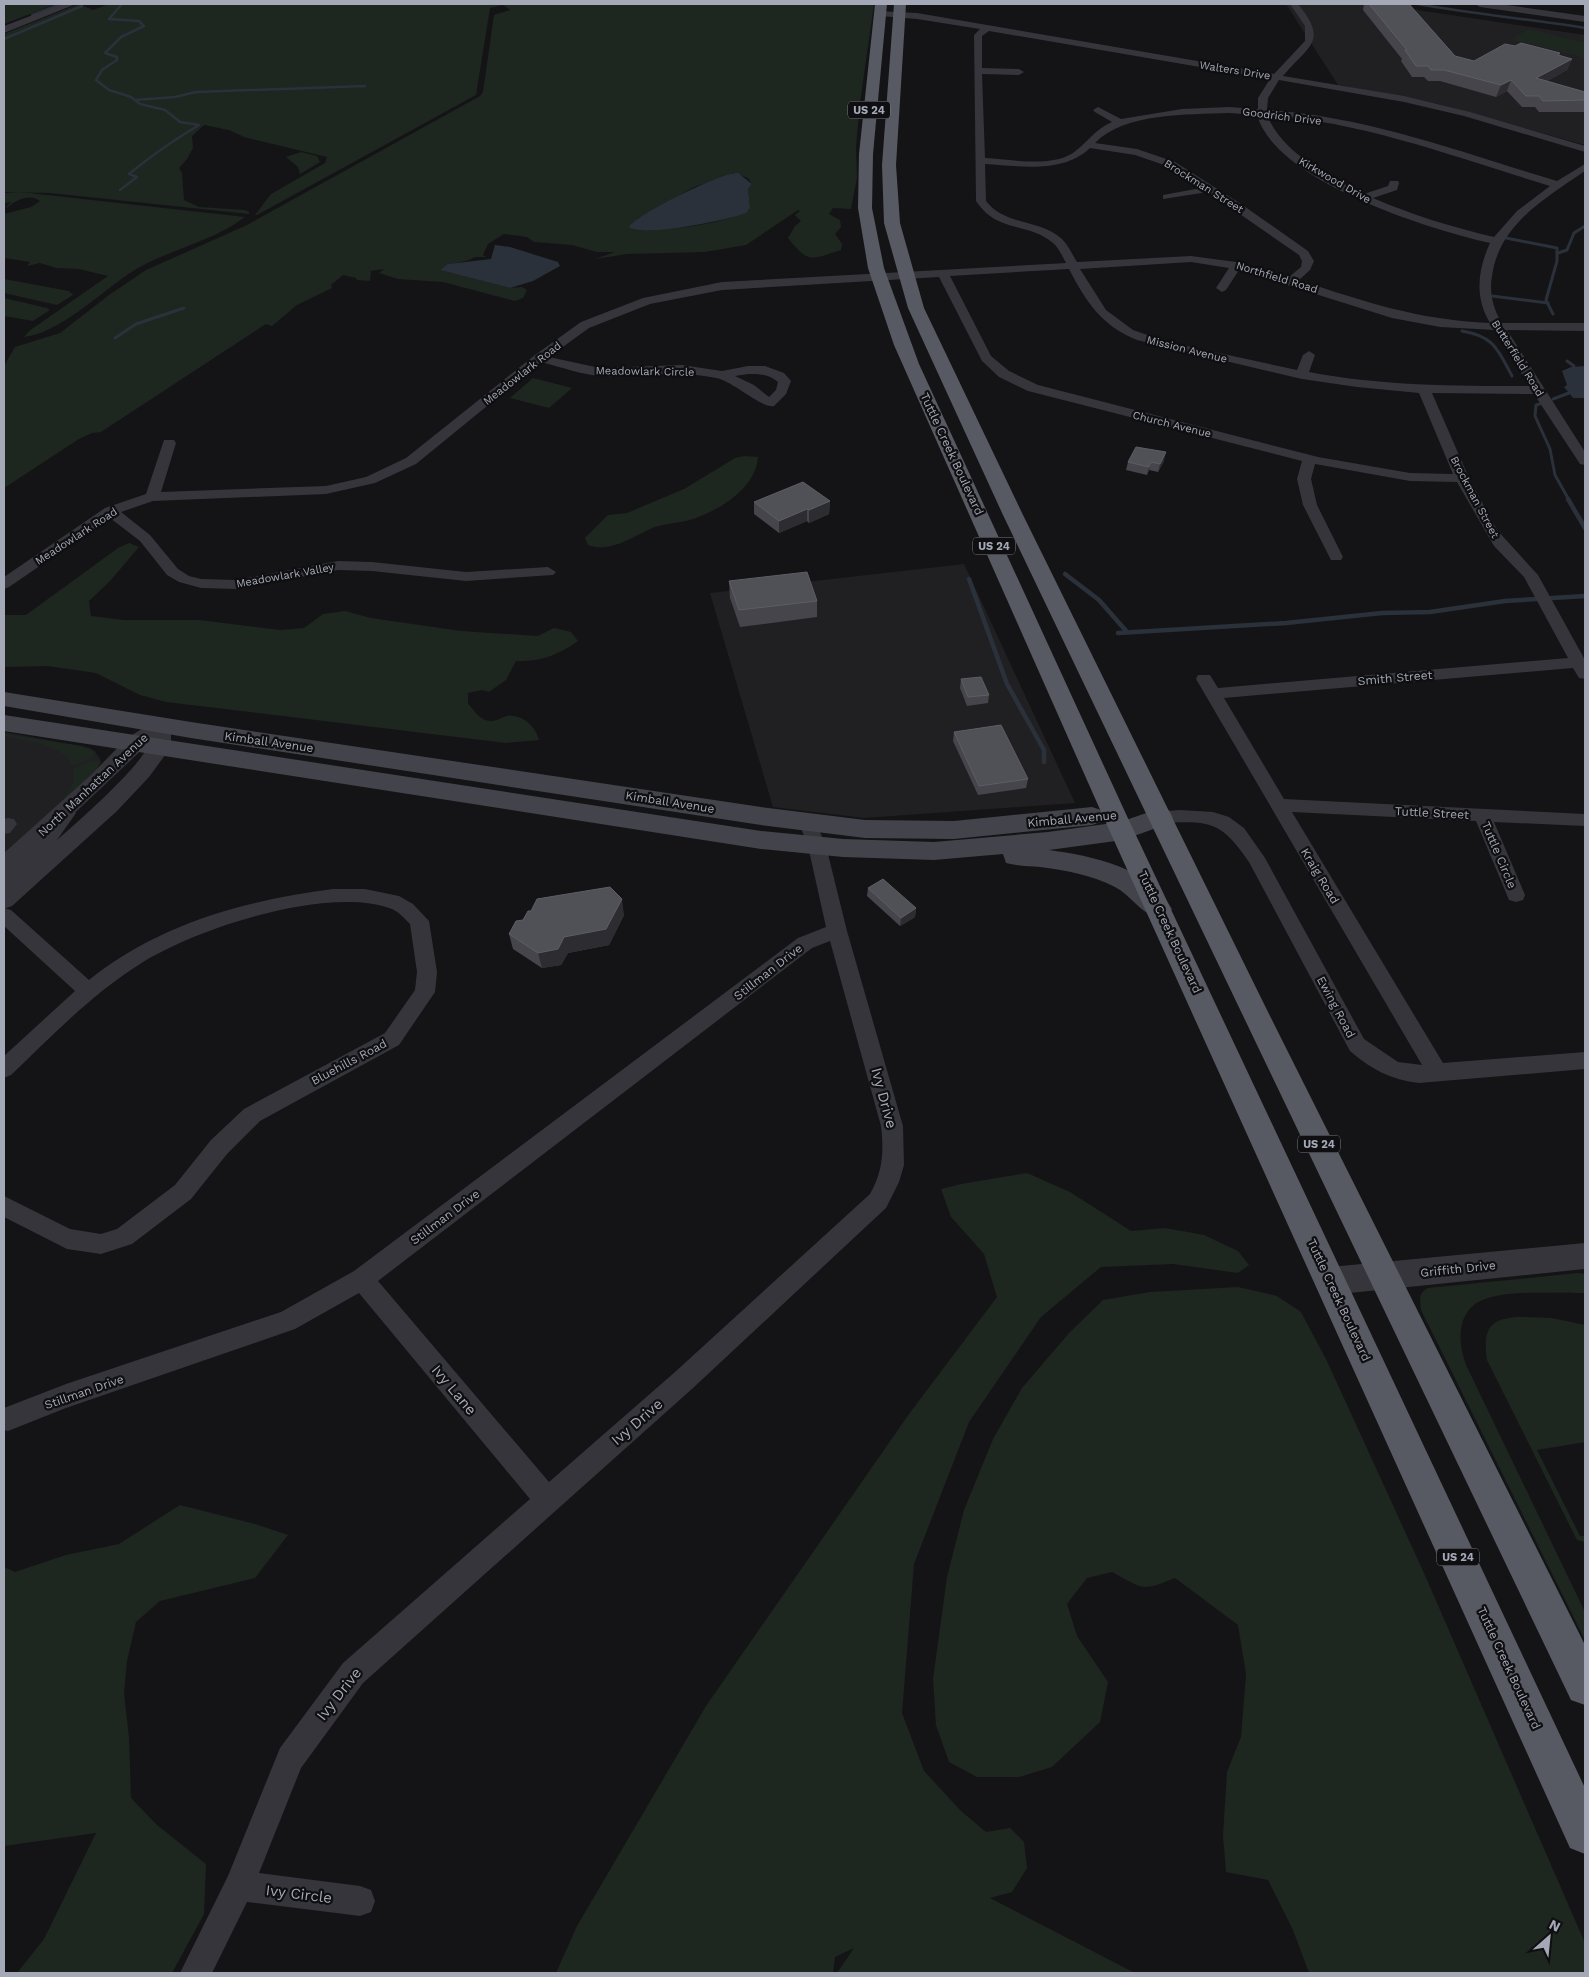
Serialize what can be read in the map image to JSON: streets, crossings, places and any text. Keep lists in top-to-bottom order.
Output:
{
  "streets": {
    "highway": ["US 24", "Tuttle Creek Boulevard"],
    "main road": ["Kimball Avenue"],
    "street": [
      "Walters Drive",
      "Goodrich Drive",
      "Kirkwood Drive",
      "Brockman Street",
      "Northfield Road",
      "Mission Avenue",
      "Butterfield Road",
      "Meadowlark Circle",
      "Meadowlark Road",
      "Church Avenue",
      "Meadowlark Valley",
      "Smith Street",
      "North Manhattan Avenue",
      "Tuttle Street",
      "Tuttle Circle",
      "Kraig Road",
      "Stillman Drive",
      "Ewing Road",
      "Bluehills Road",
      "Ivy Drive",
      "Griffith Drive",
      "Ivy Lane",
      "Ivy Circle"
    ]
  },
  "crossings": [
    ["Walters Drive", "US 24"],
    ["Walters Drive", "Mission Avenue"],
    ["Walters Drive", "Tuttle Creek Boulevard"],
    ["US 24", "Northfield Road"],
    ["US 24", "Meadowlark Road"],
    ["US 24", "Kimball Avenue"],
    ["US 24", "Ewing Road"],
    ["US 24", "Griffith Drive"],
    ["Goodrich Drive", "Kirkwood Drive"],
    ["Goodrich Drive", "Brockman Street"],
    ["Goodrich Drive", "Mission Avenue"],
    ["Goodrich Drive", "Butterfield Road"],
    ["Kirkwood Drive", "Butterfield Road"],
    ["Brockman Street", "Northfield Road"],
    ["Brockman Street", "Mission Avenue"],
    ["Brockman Street", "Church Avenue"],
    ["Brockman Street", "Smith Street"],
    ["Northfield Road", "Mission Avenue"],
    ["Northfield Road", "Butterfield Road"],
    ["Northfield Road", "Meadowlark Road"],
    ["Northfield Road", "Church Avenue"],
    ["Mission Avenue", "Butterfield Road"],
    ["Meadowlark Circle", "Meadowlark Road"],
    ["Meadowlark Road", "Tuttle Creek Boulevard"],
    ["Meadowlark Road", "Meadowlark Valley"],
    ["Tuttle Creek Boulevard", "Kimball Avenue"],
    ["Tuttle Creek Boulevard", "Griffith Drive"],
    ["Smith Street", "Kraig Road"],
    ["Kimball Avenue", "North Manhattan Avenue"],
    ["Kimball Avenue", "Ewing Road"],
    ["Kimball Avenue", "Ivy Drive"],
    ["Tuttle Street", "Tuttle Circle"],
    ["Tuttle Street", "Kraig Road"],
    ["Kraig Road", "Ewing Road"],
    ["Stillman Drive", "Ivy Drive"],
    ["Stillman Drive", "Ivy Lane"],
    ["Ivy Drive", "Ivy Lane"],
    ["Ivy Drive", "Ivy Circle"]
  ],
  "north": "top right"
}
